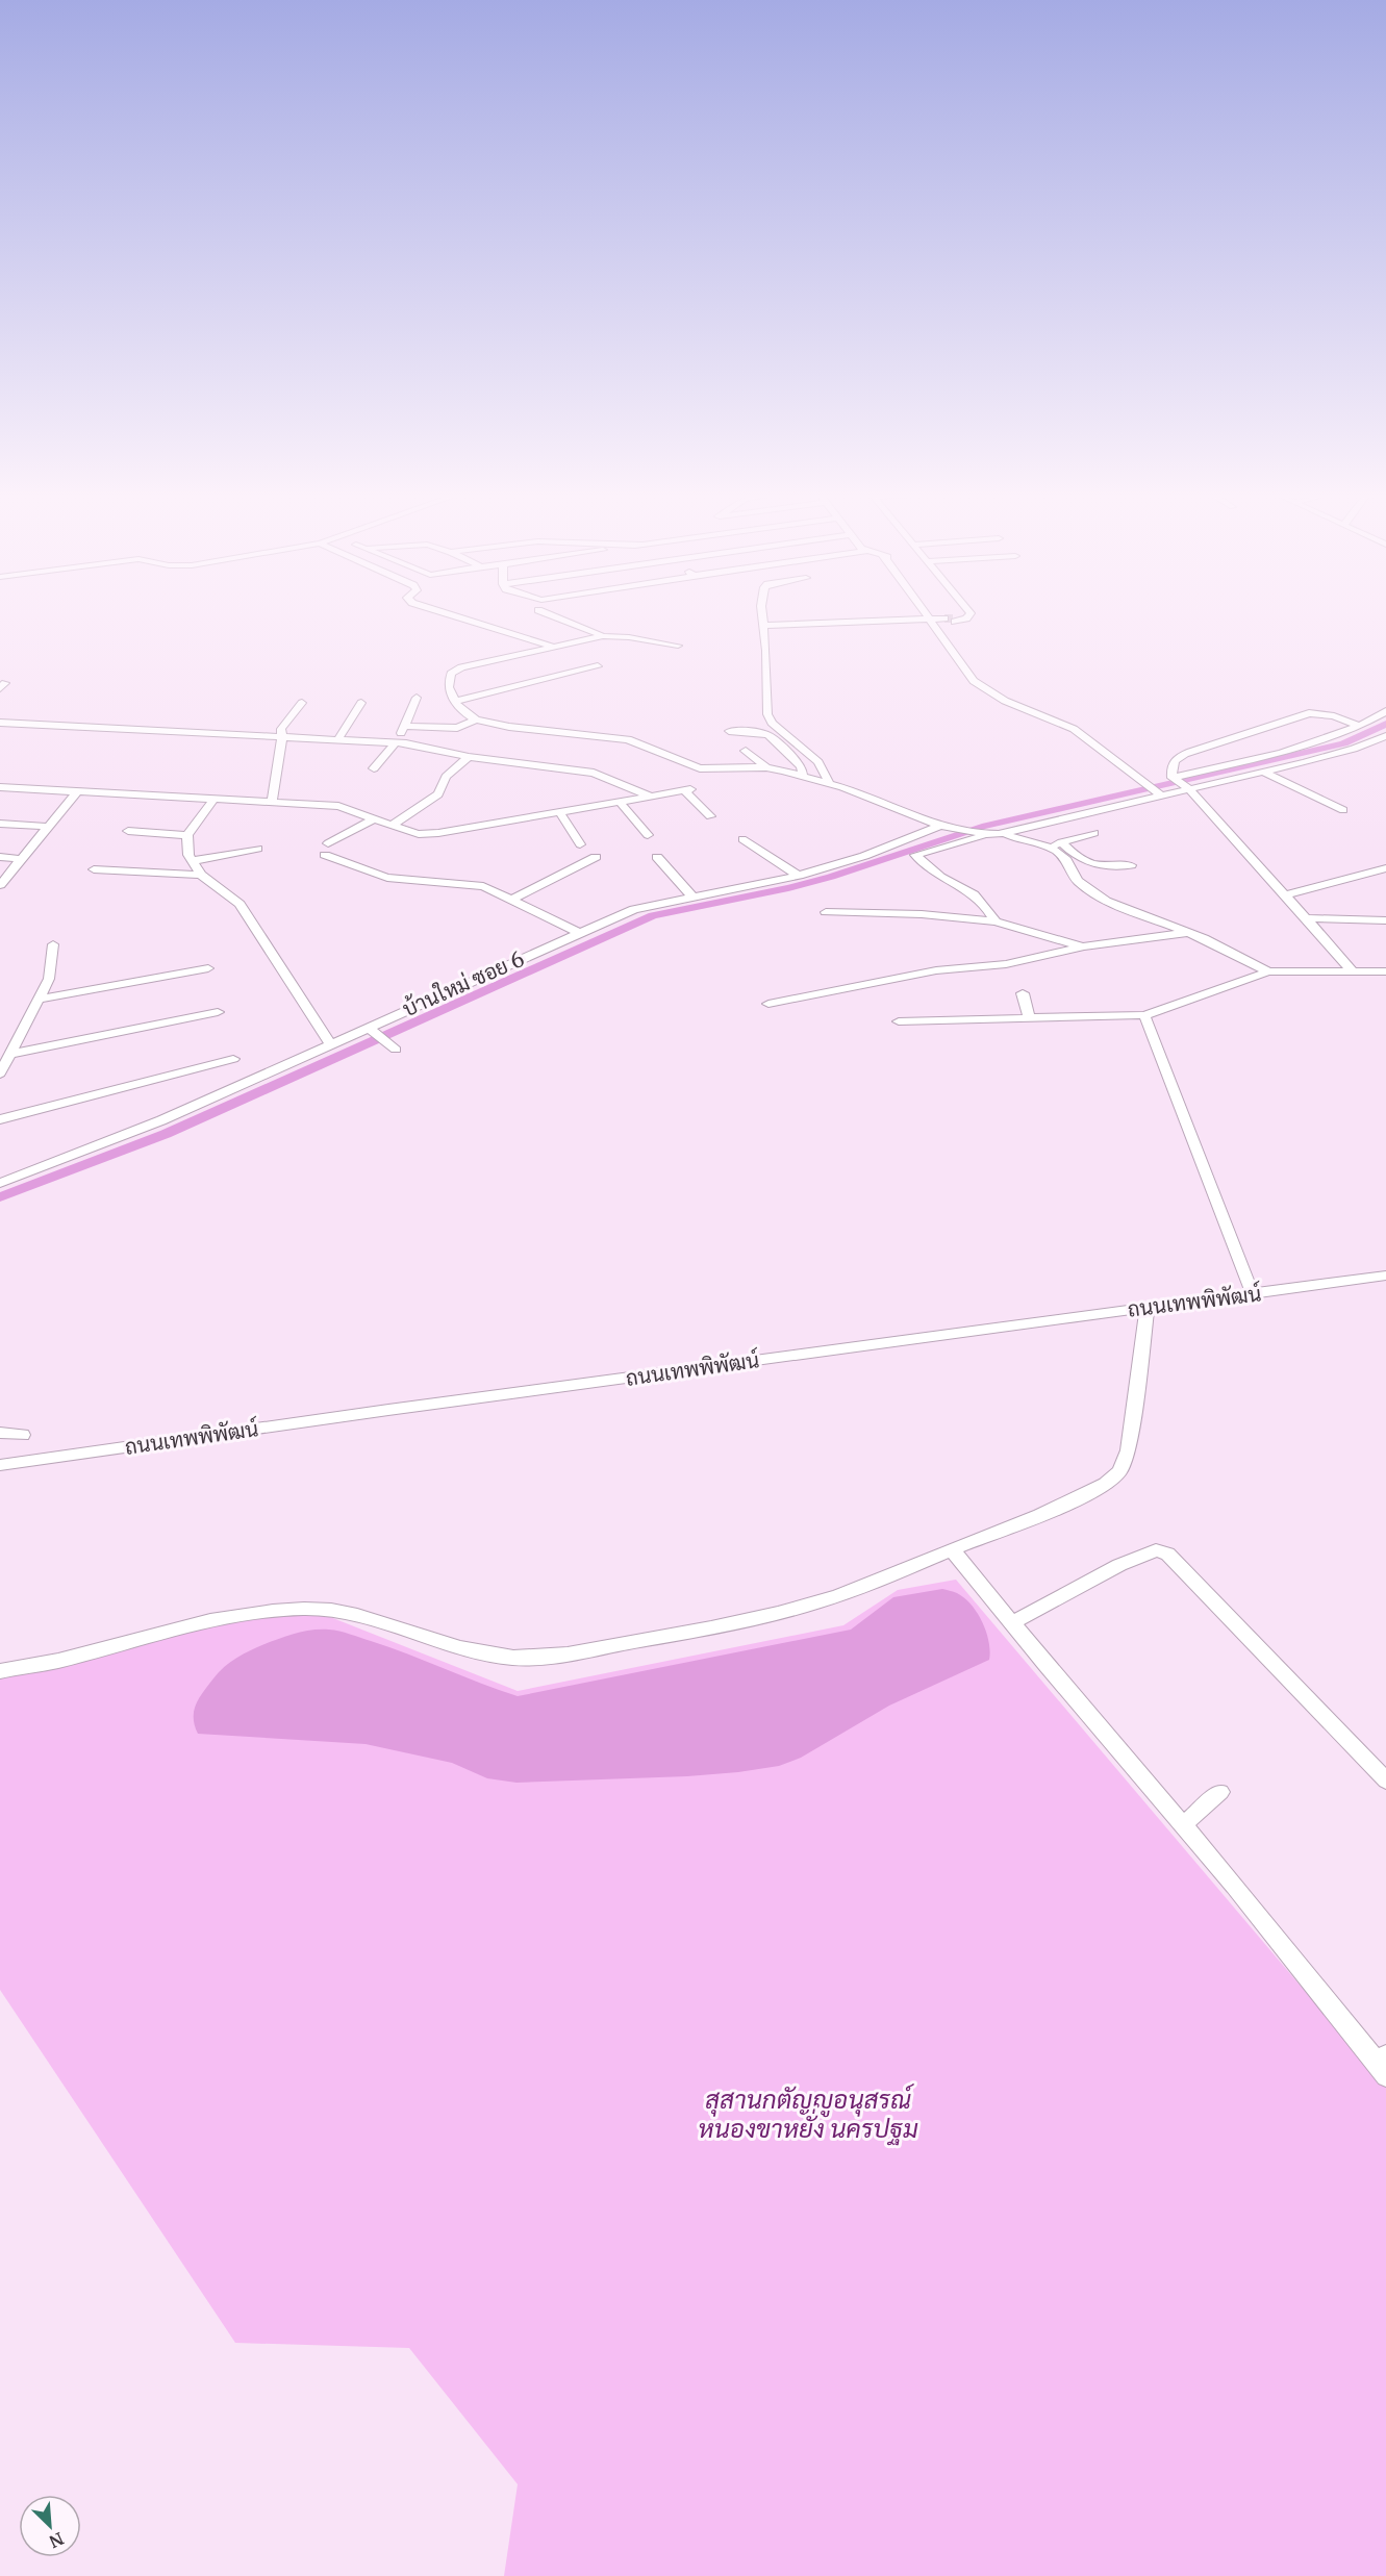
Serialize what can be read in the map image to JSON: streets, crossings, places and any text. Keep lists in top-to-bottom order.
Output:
{
  "streets": {
    "street": ["บ้านใหม่ ซอย 6", "ถนนเทพพิพัฒน์"]
  },
  "parks": ["สุสานกตัญญูอนุสรณ์ หนองขาหยั่ง นครปฐม"],
  "north": "bottom right"
}
